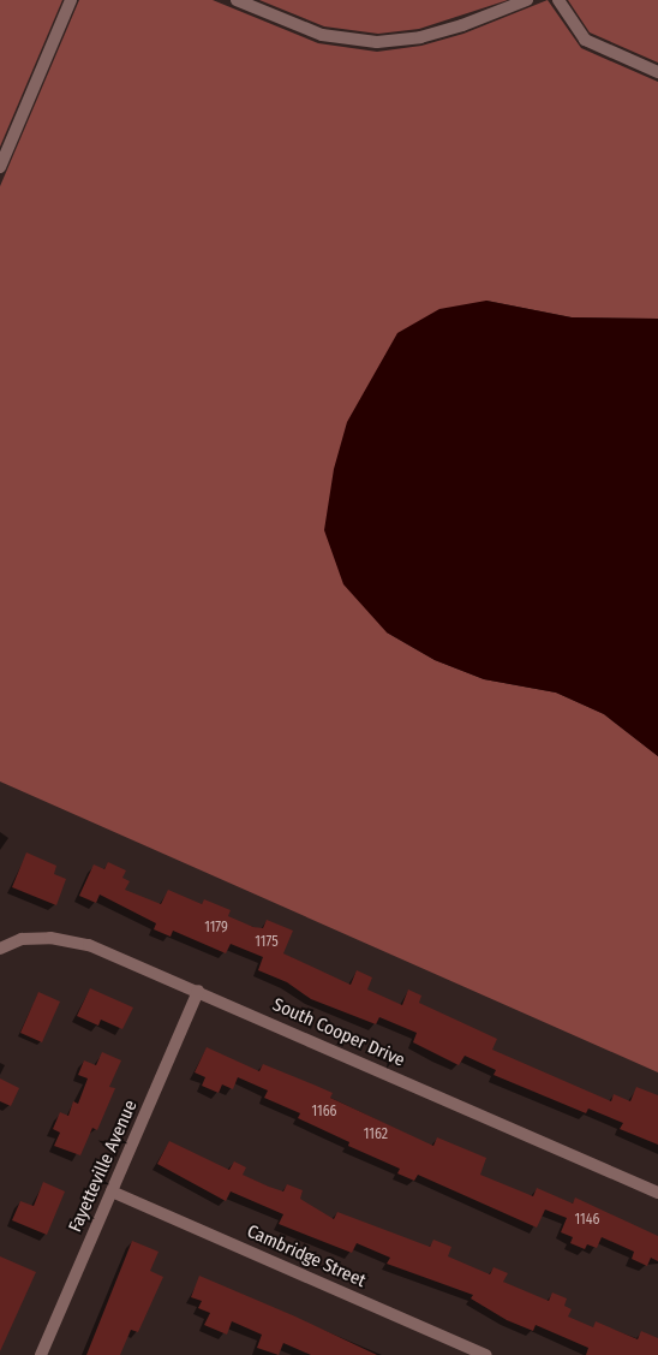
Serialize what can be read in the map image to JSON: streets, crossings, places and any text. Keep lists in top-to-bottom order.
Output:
{
  "streets": {
    "street": ["South Cooper Drive", "Fayetteville Avenue", "Cambridge Street"]
  },
  "crossings": [
    ["South Cooper Drive", "Fayetteville Avenue"],
    ["Fayetteville Avenue", "Cambridge Street"]
  ],
  "house_numbers": [
    "1179",
    "1175",
    "1166",
    "1162",
    "1146"
  ]
}
